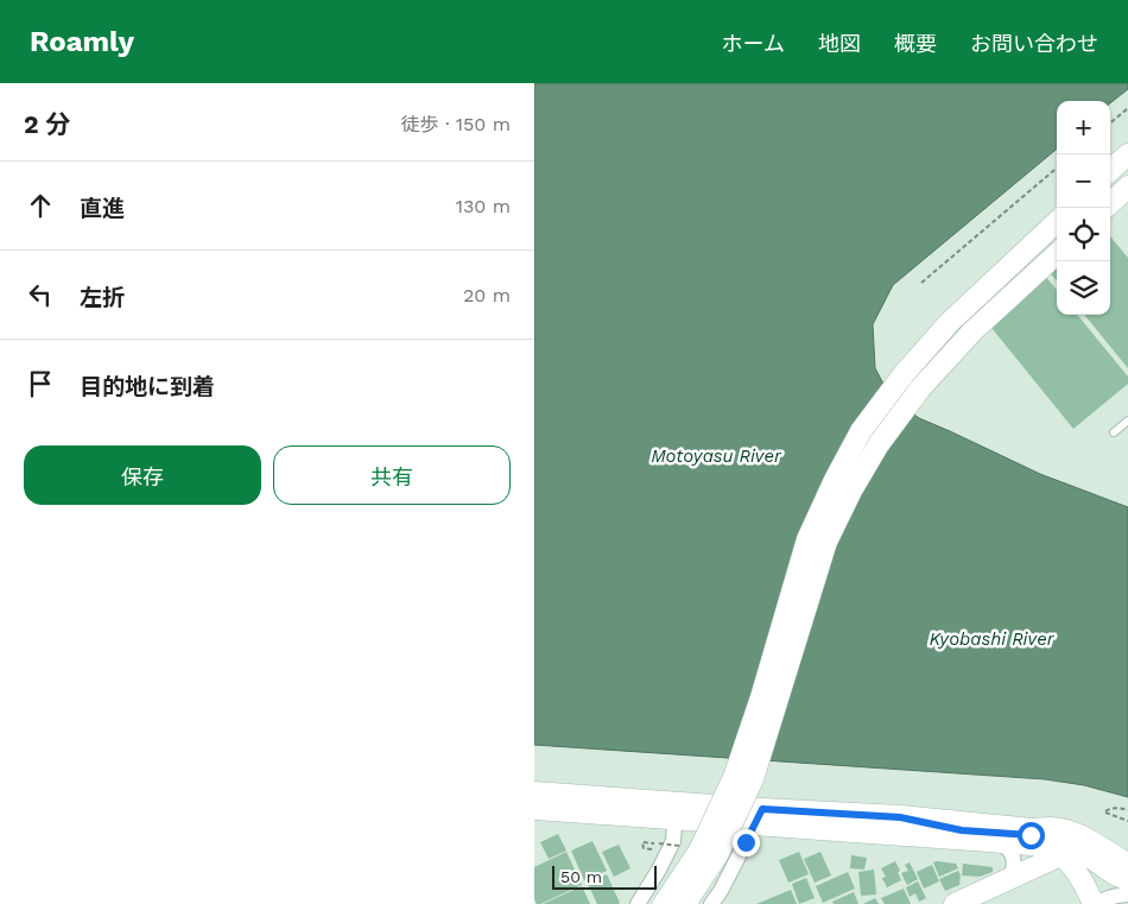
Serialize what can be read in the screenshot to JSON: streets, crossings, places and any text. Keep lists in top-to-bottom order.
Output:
{
  "water": ["Motoyasu River", "Kyobashi River"],
  "scale_bar": "50 m",
  "page": {
    "header": "Roamly",
    "nav": [
      "ホーム",
      "地図",
      "概要",
      "お問い合わせ"
    ],
    "heading": ["2 分", "徒歩 · 150 m"],
    "map_buttons": ["+", "−"],
    "list": [
      ["直進", "130 m"],
      ["左折", "20 m"],
      "目的地に到着"
    ],
    "buttons": ["保存", "共有"],
    "scale": "50 m"
  }
}
